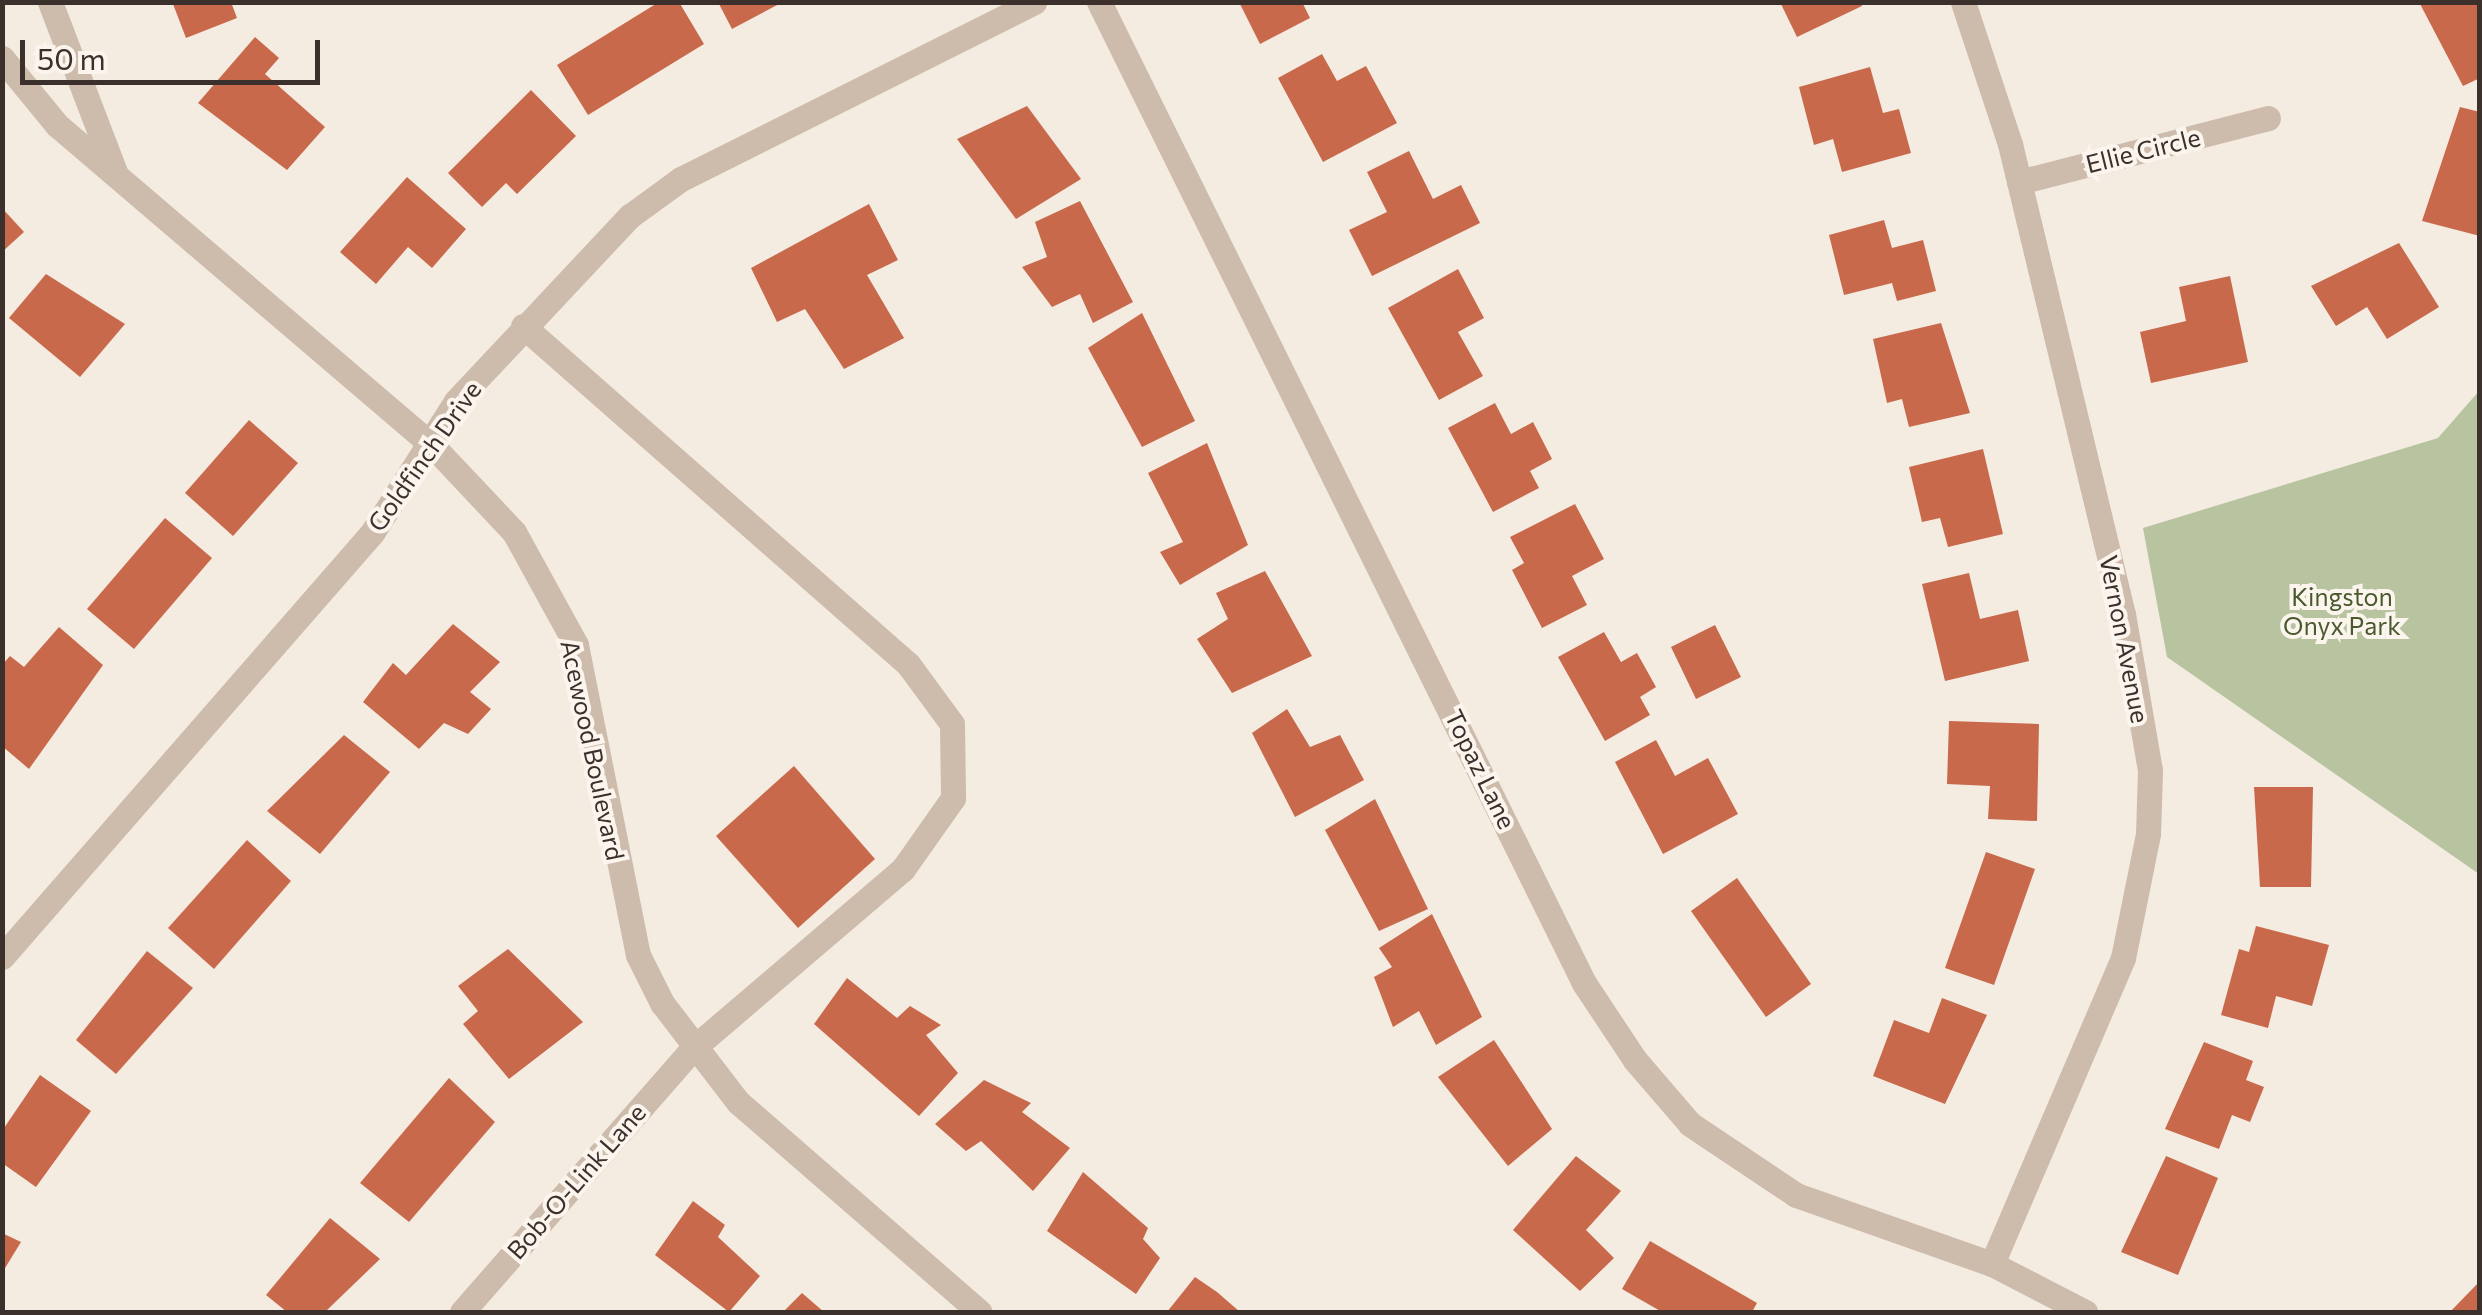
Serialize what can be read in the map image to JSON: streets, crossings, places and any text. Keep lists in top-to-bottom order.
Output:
{
  "streets": {
    "street": [
      "Ellie Circle",
      "Goldfinch Drive",
      "Vernon Avenue",
      "Acewood Boulevard",
      "Topaz Lane",
      "Bob-O-Link Lane"
    ]
  },
  "crossings": [
    ["Ellie Circle", "Vernon Avenue"],
    ["Goldfinch Drive", "Acewood Boulevard"],
    ["Goldfinch Drive", "Bob-O-Link Lane"],
    ["Vernon Avenue", "Topaz Lane"],
    ["Acewood Boulevard", "Bob-O-Link Lane"]
  ],
  "parks": ["Kingston Onyx Park"],
  "scale_bar": "50 m"
}
